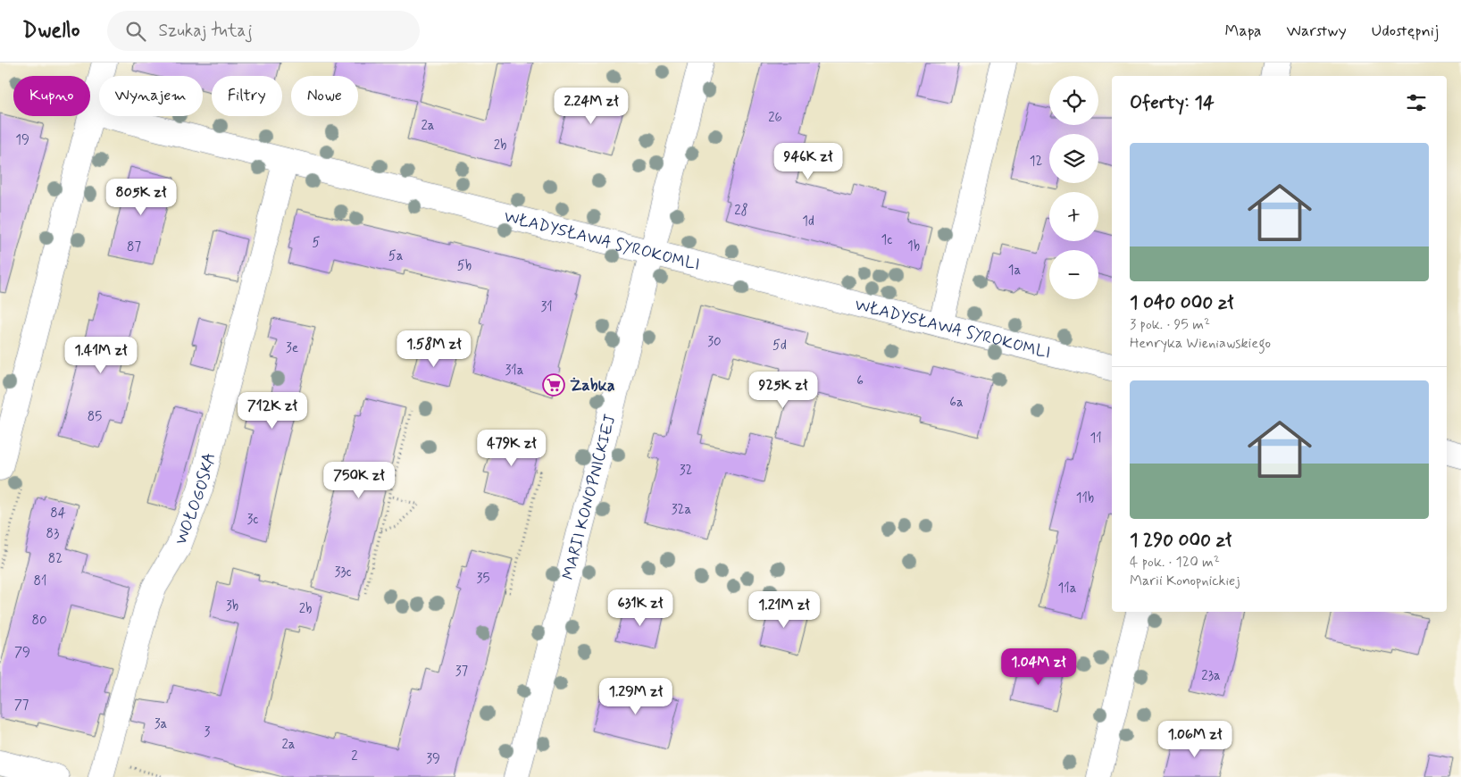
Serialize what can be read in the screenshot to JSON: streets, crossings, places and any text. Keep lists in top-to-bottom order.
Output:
{
  "streets": {
    "street": ["WŁADYSŁAWA SYROKOMLI", "WOŁOGOSKA", "MARII KONOPNICKIEJ"]
  },
  "crossings": [
    ["WŁADYSŁAWA SYROKOMLI", "WOŁOGOSKA"],
    ["WŁADYSŁAWA SYROKOMLI", "MARII KONOPNICKIEJ"]
  ],
  "places": {
    "supermarket": ["Żabka"]
  },
  "house_numbers": [
    "26",
    "2a",
    "19",
    "2b",
    "12",
    "28",
    "1d",
    "1c",
    "5",
    "1b",
    "87",
    "5a",
    "5b",
    "1a",
    "31",
    "30",
    "5d",
    "3e",
    "31a",
    "6",
    "6a",
    "85",
    "11",
    "32",
    "11b",
    "32a",
    "84",
    "3c",
    "83",
    "82",
    "33c",
    "35",
    "81",
    "11a",
    "3b",
    "2b",
    "80",
    "79",
    "37",
    "23a",
    "77",
    "3a",
    "3",
    "2a",
    "2",
    "39"
  ],
  "page": {
    "header": "Dwello",
    "search": "Szukaj tutaj",
    "nav": ["Mapa", "Warstwy", "Udostępnij"],
    "map_buttons": ["+", "−"],
    "chip": [
      "Kupno",
      "Wynajem",
      "Filtry",
      "Nowe"
    ],
    "heading": "Oferty: 14",
    "price": [
      "2.24M zł",
      "946K zł",
      "805K zł",
      "1.58M zł",
      "1.41M zł",
      "925K zł",
      "712K zł",
      "479K zł",
      "750K zł",
      "631K zł",
      "1.21M zł",
      "1.04M zł",
      "1.29M zł",
      "1.06M zł"
    ],
    "list": [
      {
        "name": "1 040 000 zł",
        "note": "3 pok. · 95 m² · Henryka Wieniawskiego"
      },
      {
        "name": "1 290 000 zł",
        "note": "4 pok. · 120 m² · Marii Konopnickiej"
      }
    ]
  }
}
